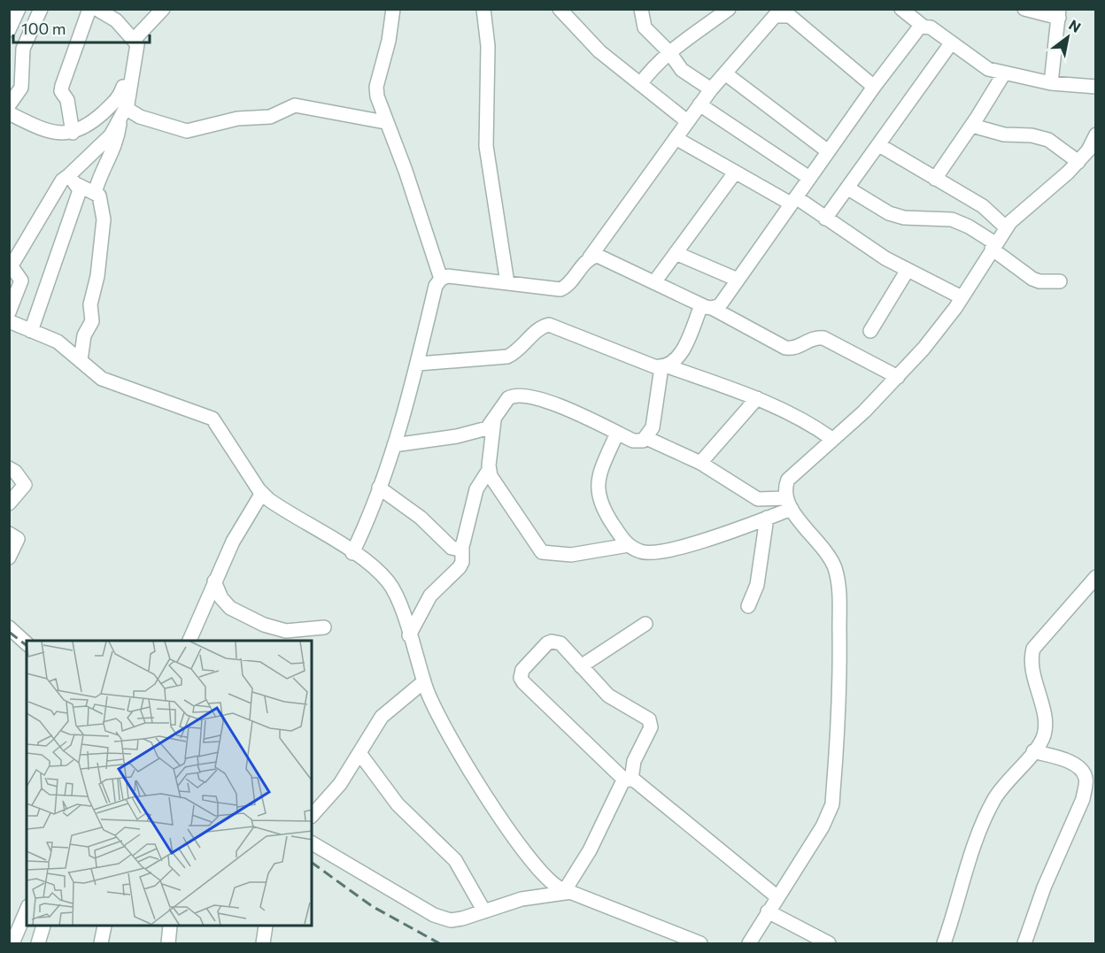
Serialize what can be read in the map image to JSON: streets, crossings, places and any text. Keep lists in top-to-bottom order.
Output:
{
  "scale_bar": "100 m",
  "north": "top right"
}
